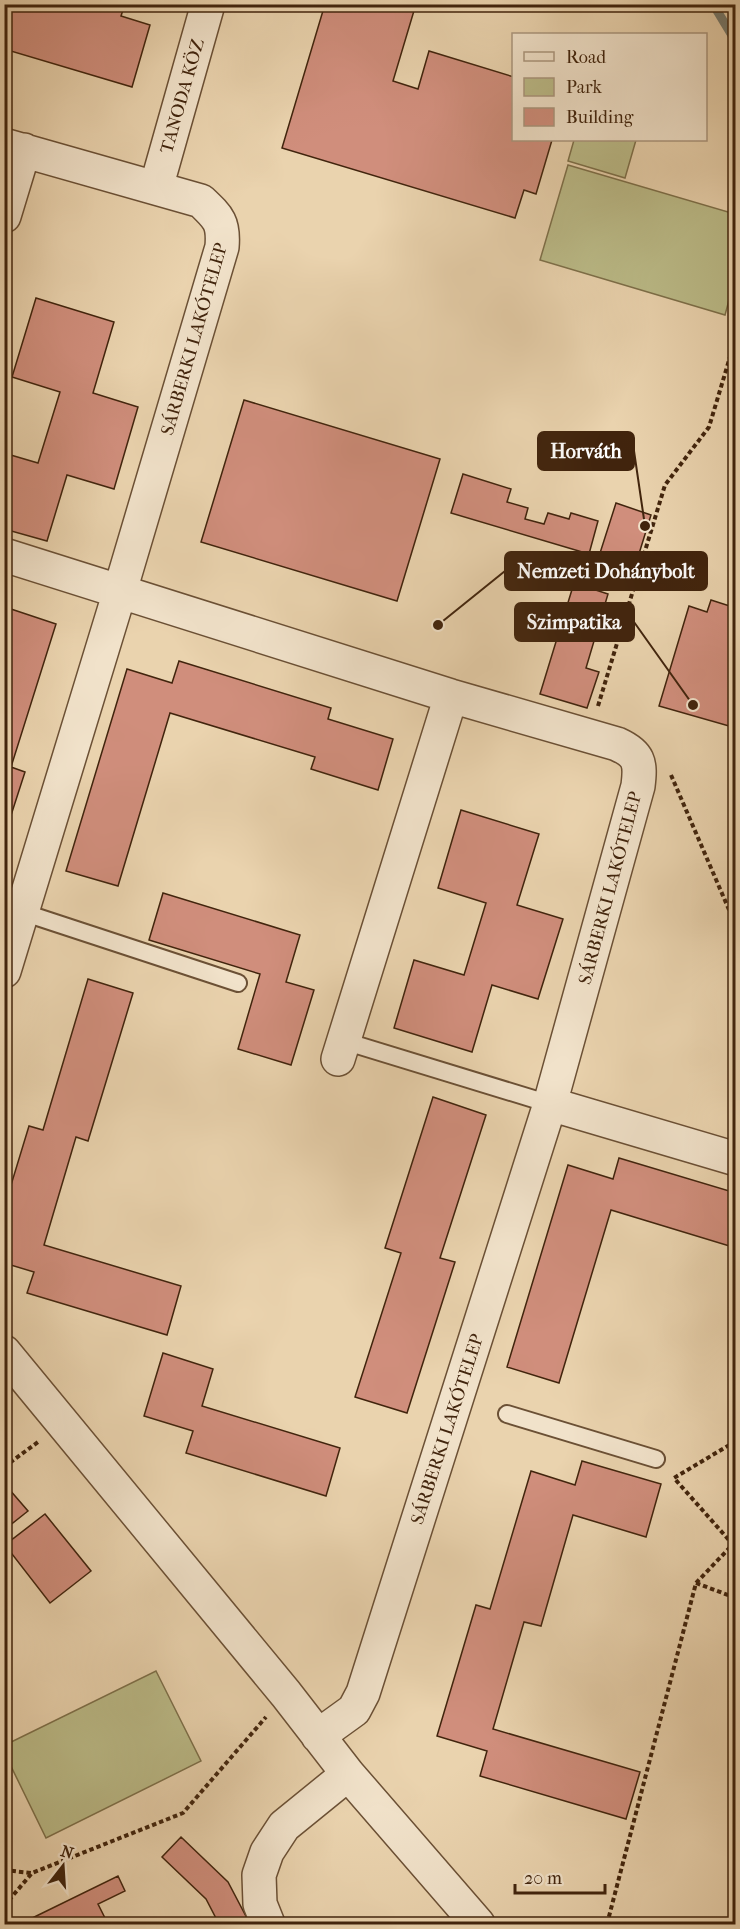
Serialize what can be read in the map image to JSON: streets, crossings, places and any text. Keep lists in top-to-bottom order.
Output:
{
  "streets": {
    "street": ["TANODA KÖZ", "SÁRBERKI LAKÓTELEP"]
  },
  "crossings": [
    ["TANODA KÖZ", "SÁRBERKI LAKÓTELEP"]
  ],
  "places": ["Horváth", "Nemzeti Dohánybolt", "Szimpatika"],
  "legend": ["Road", "Park", "Building"],
  "scale_bar": "20 m",
  "north": "top"
}
